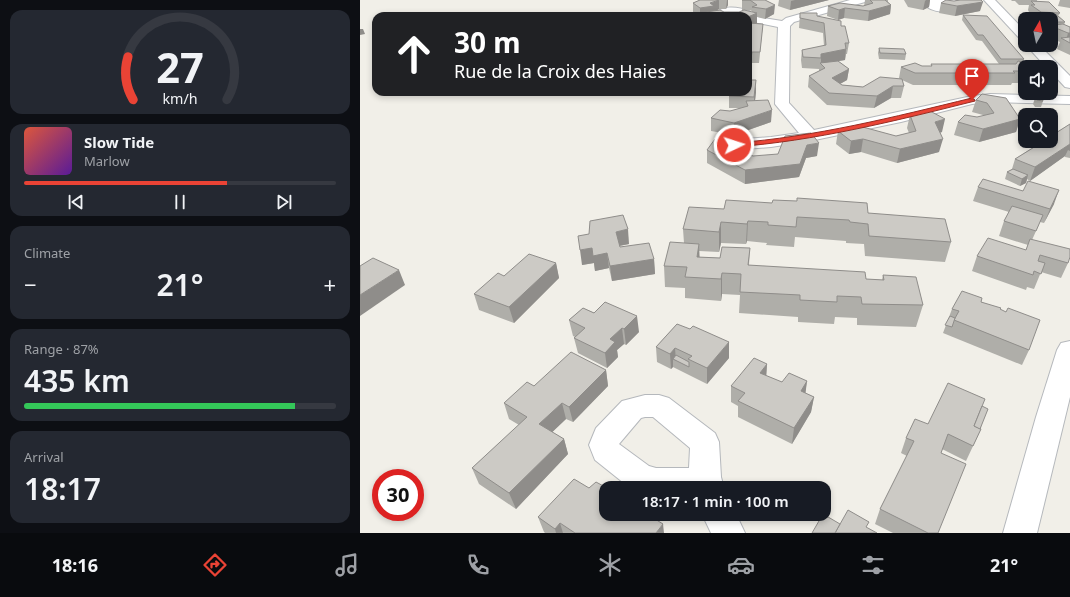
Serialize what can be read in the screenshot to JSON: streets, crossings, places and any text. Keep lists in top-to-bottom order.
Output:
{
  "north": "top",
  "page": {
    "turn": ["30 m", "Rue de la Croix des Haies"],
    "song": ["Slow Tide", "Marlow"],
    "tile": [
      "Climate",
      ["Range · 87%", "435 km"],
      ["Arrival", "18:17"]
    ],
    "heat": ["−", "21°", "+"],
    "limit": "30",
    "trip": "18:17 · 1 min · 100 m",
    "tabs": ["18:16", "21°"],
    "gauge": ["27", "km/h"]
  }
}
